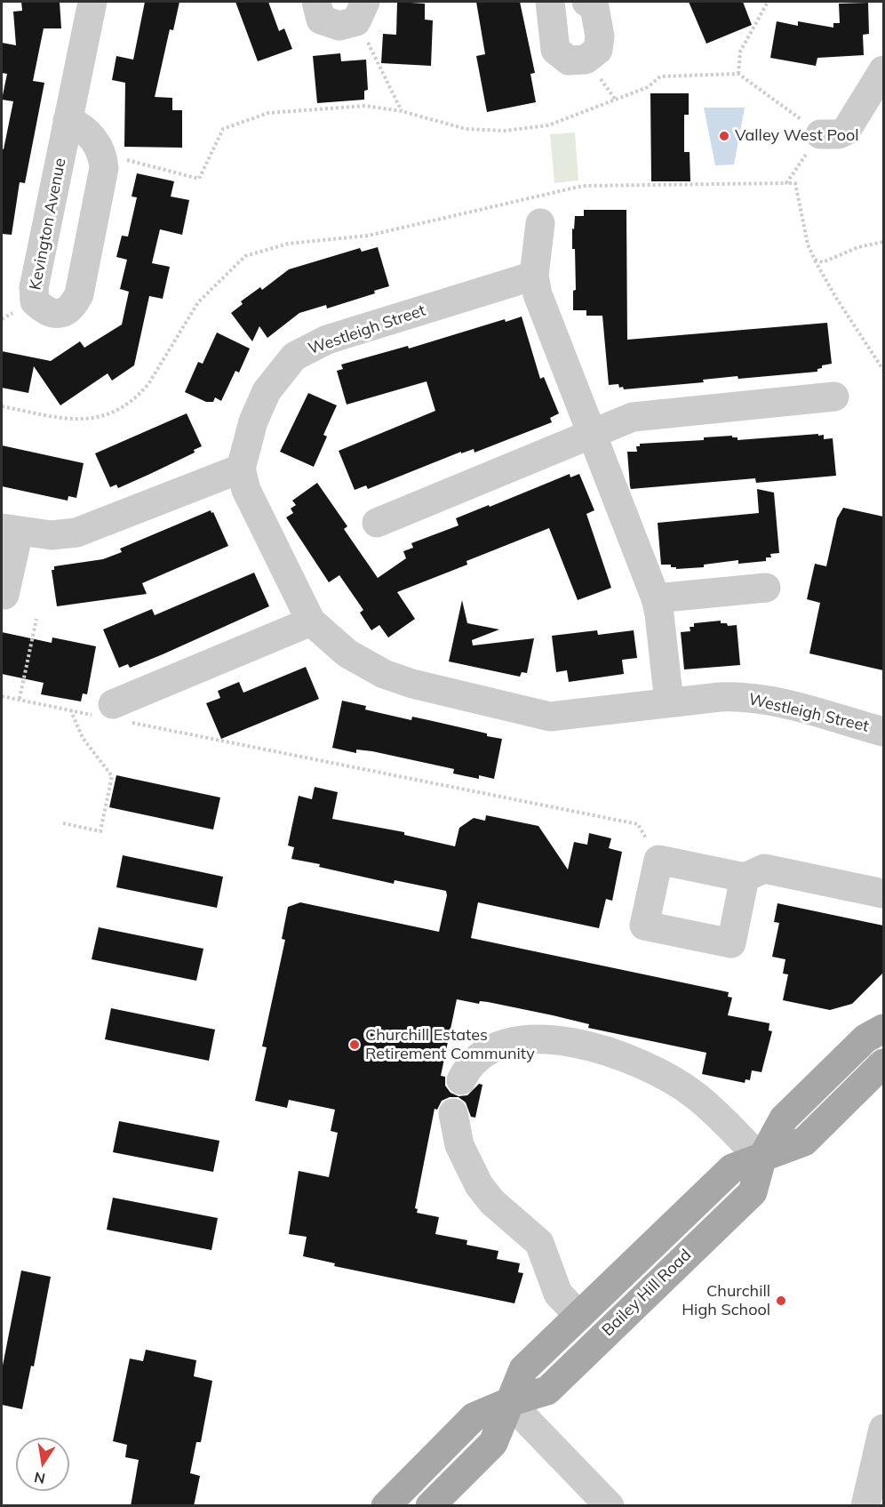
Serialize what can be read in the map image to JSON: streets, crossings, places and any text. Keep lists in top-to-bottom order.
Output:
{
  "streets": {
    "main road": ["Bailey Hill Road"],
    "street": ["Kevington Avenue", "Westleigh Street"]
  },
  "places": ["Valley West Pool", "Churchill Estates Retirement Community", "Churchill High School"],
  "north": "bottom"
}
